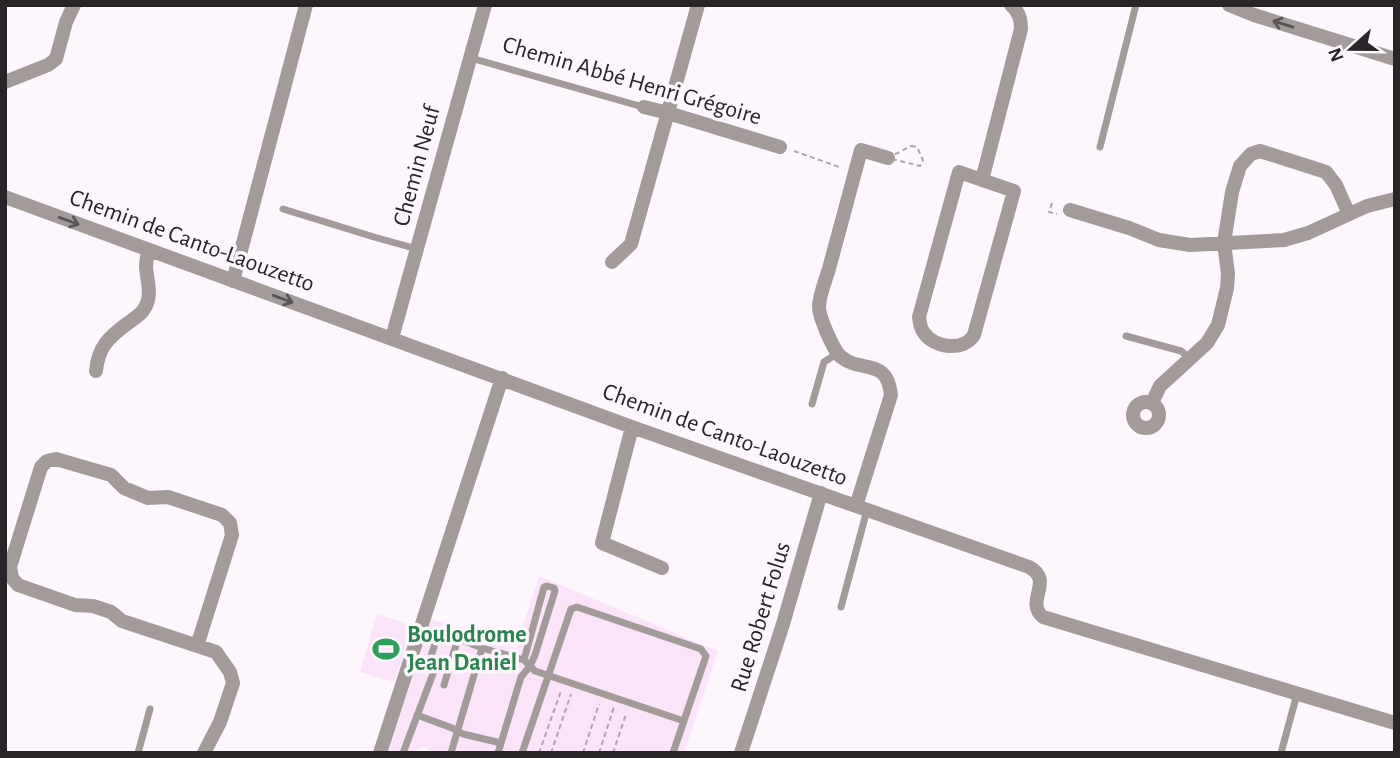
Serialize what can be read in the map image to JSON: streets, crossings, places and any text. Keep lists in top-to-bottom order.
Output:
{
  "streets": {
    "street": [
      "Chemin Abbé Henri Grégoire",
      "Chemin Neuf",
      "Chemin de Canto-Laouzetto",
      "Rue Robert Folus"
    ]
  },
  "crossings": [
    ["Chemin Abbé Henri Grégoire", "Chemin Neuf"],
    ["Chemin Neuf", "Chemin de Canto-Laouzetto"],
    ["Chemin de Canto-Laouzetto", "Rue Robert Folus"]
  ],
  "places": {
    "sports": ["Boulodrome Jean Daniel"]
  },
  "north": "left"
}
